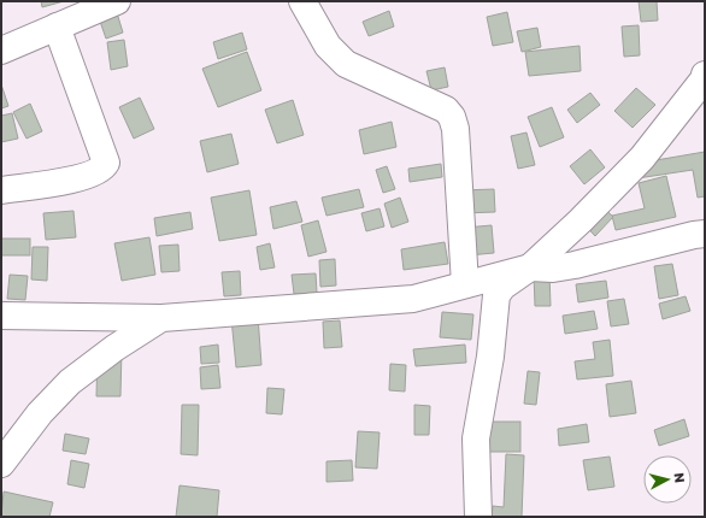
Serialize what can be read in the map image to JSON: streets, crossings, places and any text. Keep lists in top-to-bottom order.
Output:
{
  "north": "right"
}
